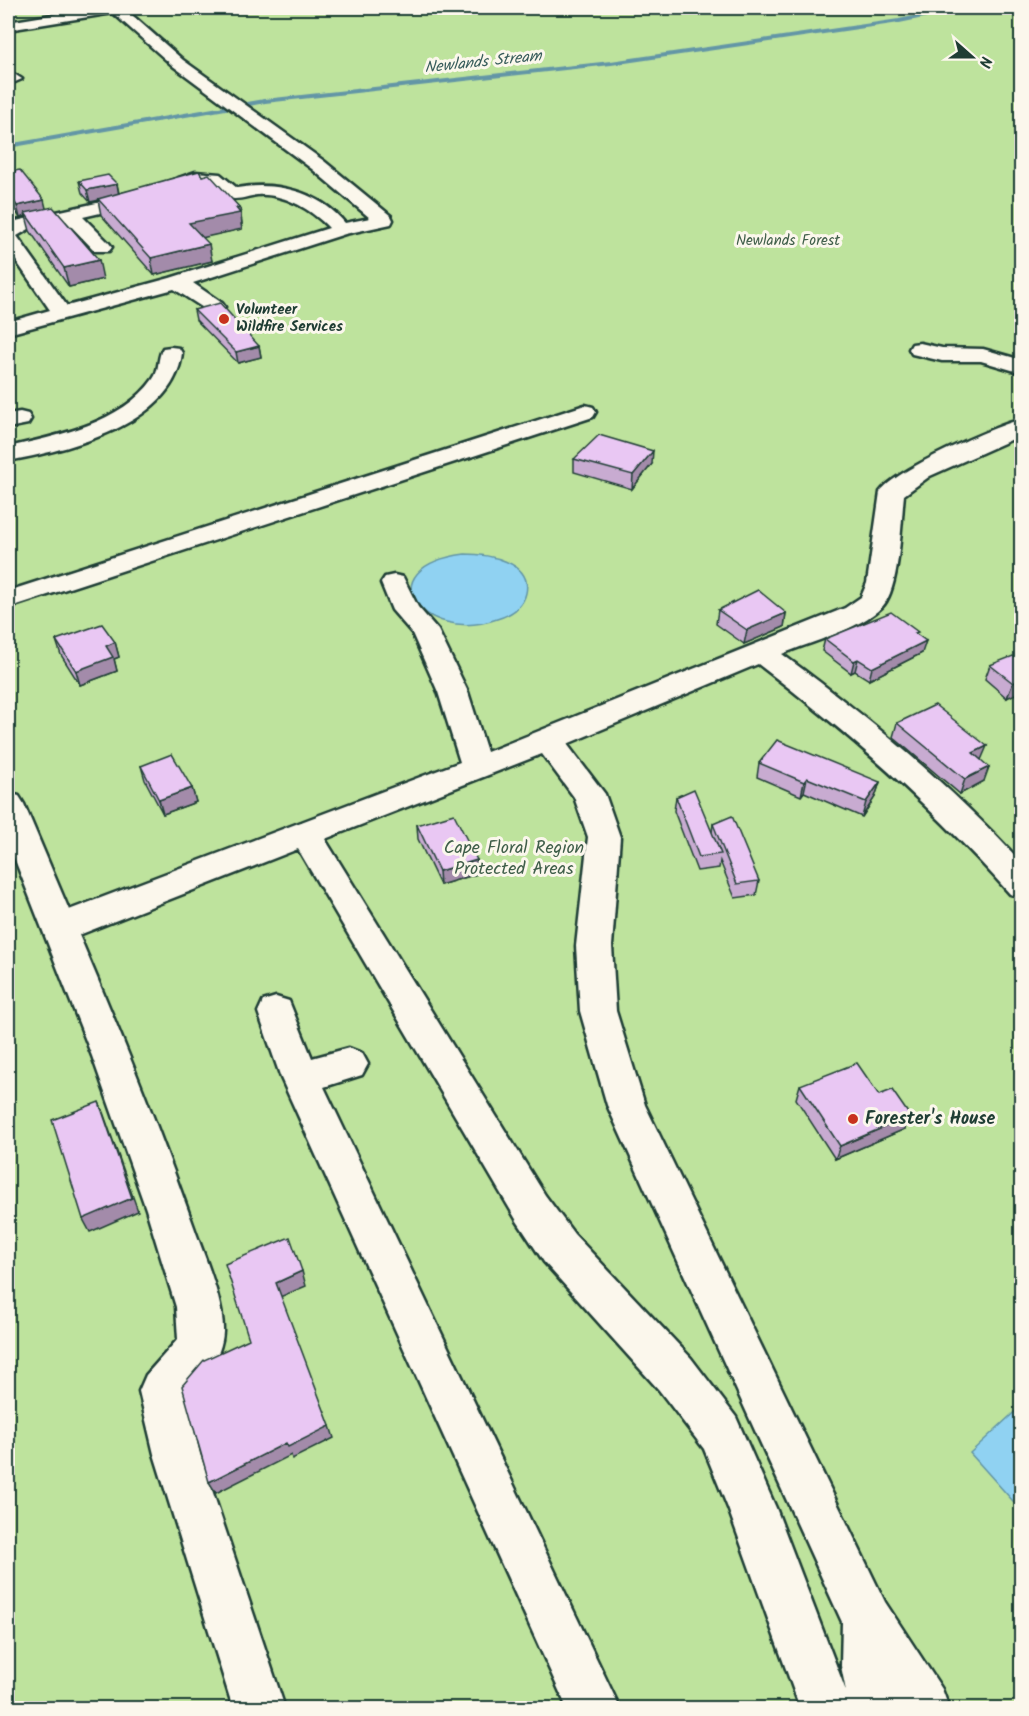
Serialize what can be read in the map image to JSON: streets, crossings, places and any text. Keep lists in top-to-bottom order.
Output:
{
  "water": ["Newlands Stream"],
  "parks": ["Newlands Forest", "Cape Floral Region Protected Areas"],
  "places": ["Volunteer Wildfire Services", "Forester's House"],
  "north": "right"
}
